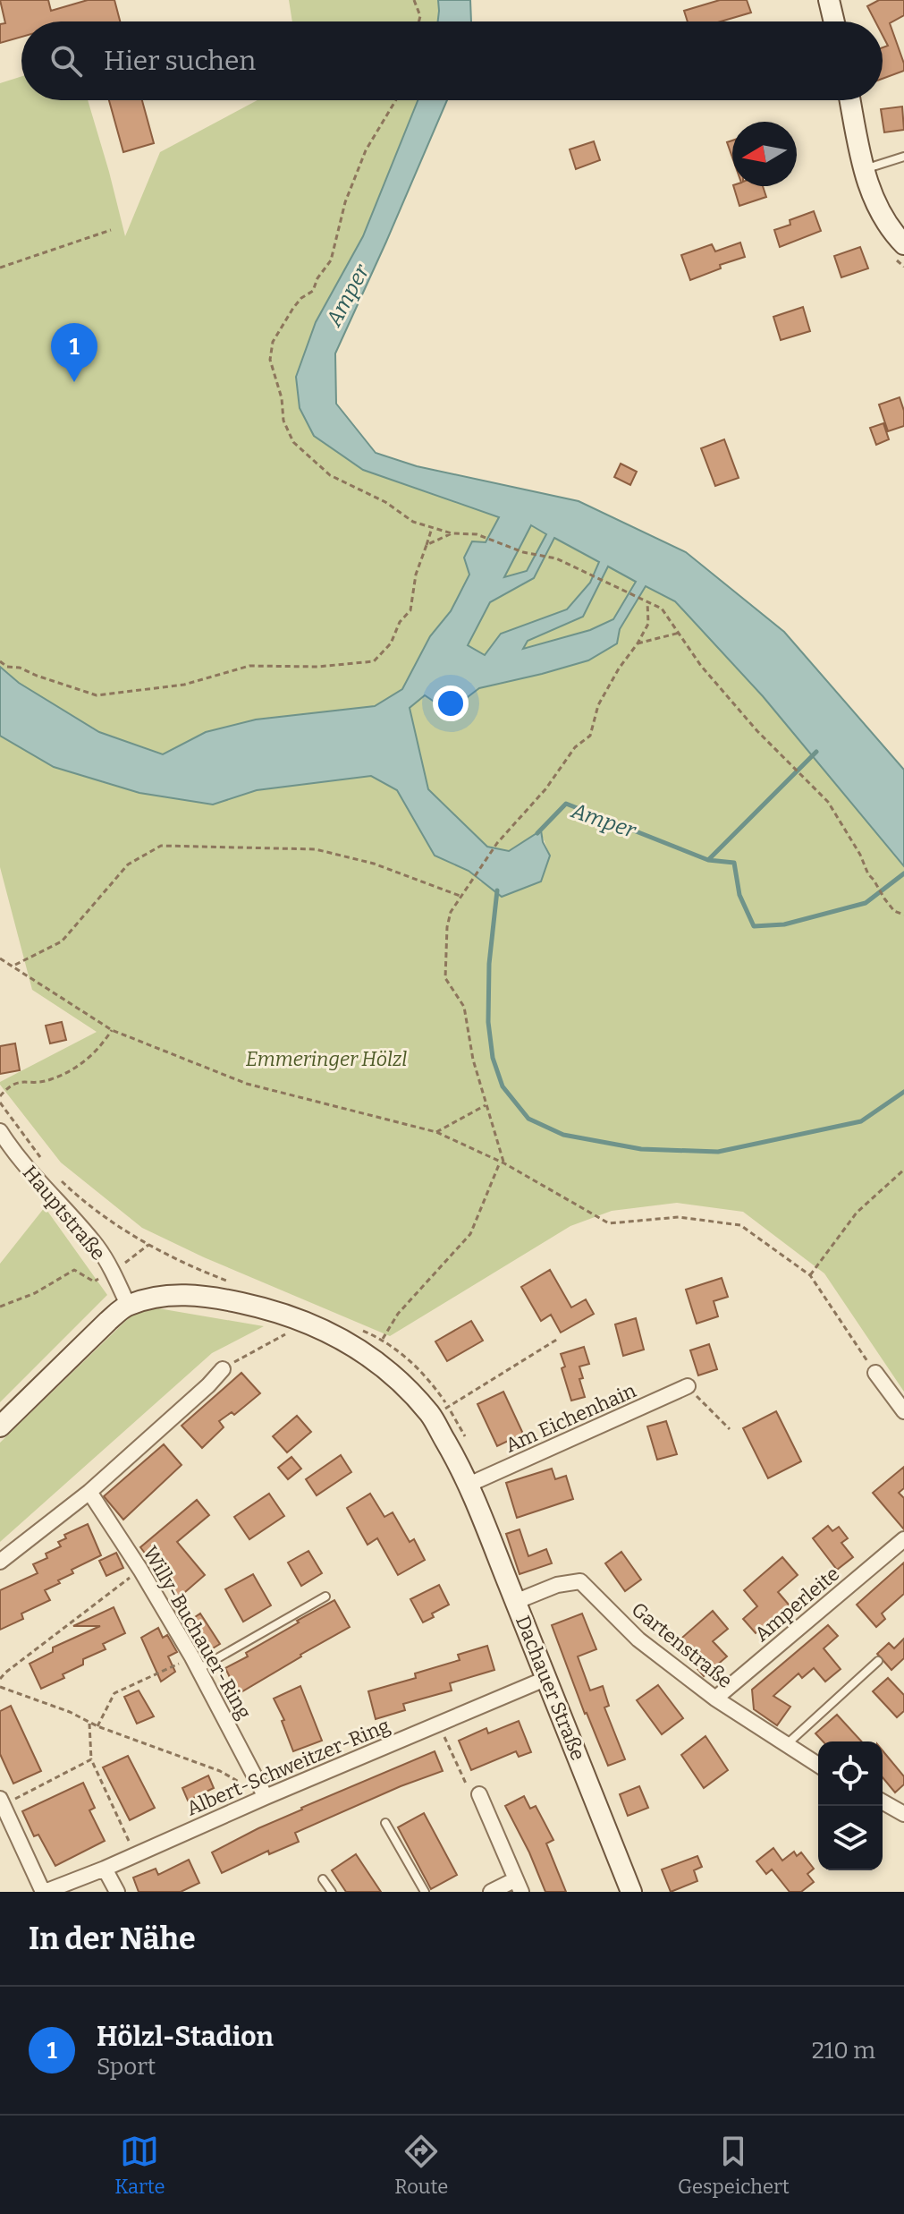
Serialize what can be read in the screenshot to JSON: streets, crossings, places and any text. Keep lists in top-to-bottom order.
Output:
{
  "streets": {
    "street": [
      "Hauptstraße",
      "Am Eichenhain",
      "Amperleite",
      "Willy-Buchauer-Ring",
      "Gartenstraße",
      "Dachauer Straße",
      "Albert-Schweitzer-Ring"
    ]
  },
  "crossings": [
    ["Am Eichenhain", "Dachauer Straße"],
    ["Amperleite", "Gartenstraße"],
    ["Willy-Buchauer-Ring", "Albert-Schweitzer-Ring"],
    ["Gartenstraße", "Dachauer Straße"],
    ["Dachauer Straße", "Albert-Schweitzer-Ring"]
  ],
  "water": ["Amper"],
  "parks": ["Emmeringer Hölzl"],
  "north": "left",
  "page": {
    "search": "Hier suchen",
    "pins": "1",
    "heading": "In der Nähe",
    "list": [
      {
        "mark": "1",
        "name": "Hölzl-Stadion",
        "note": "Sport",
        "value": "210 m"
      }
    ],
    "nav": ["Karte", "Route", "Gespeichert"]
  }
}
